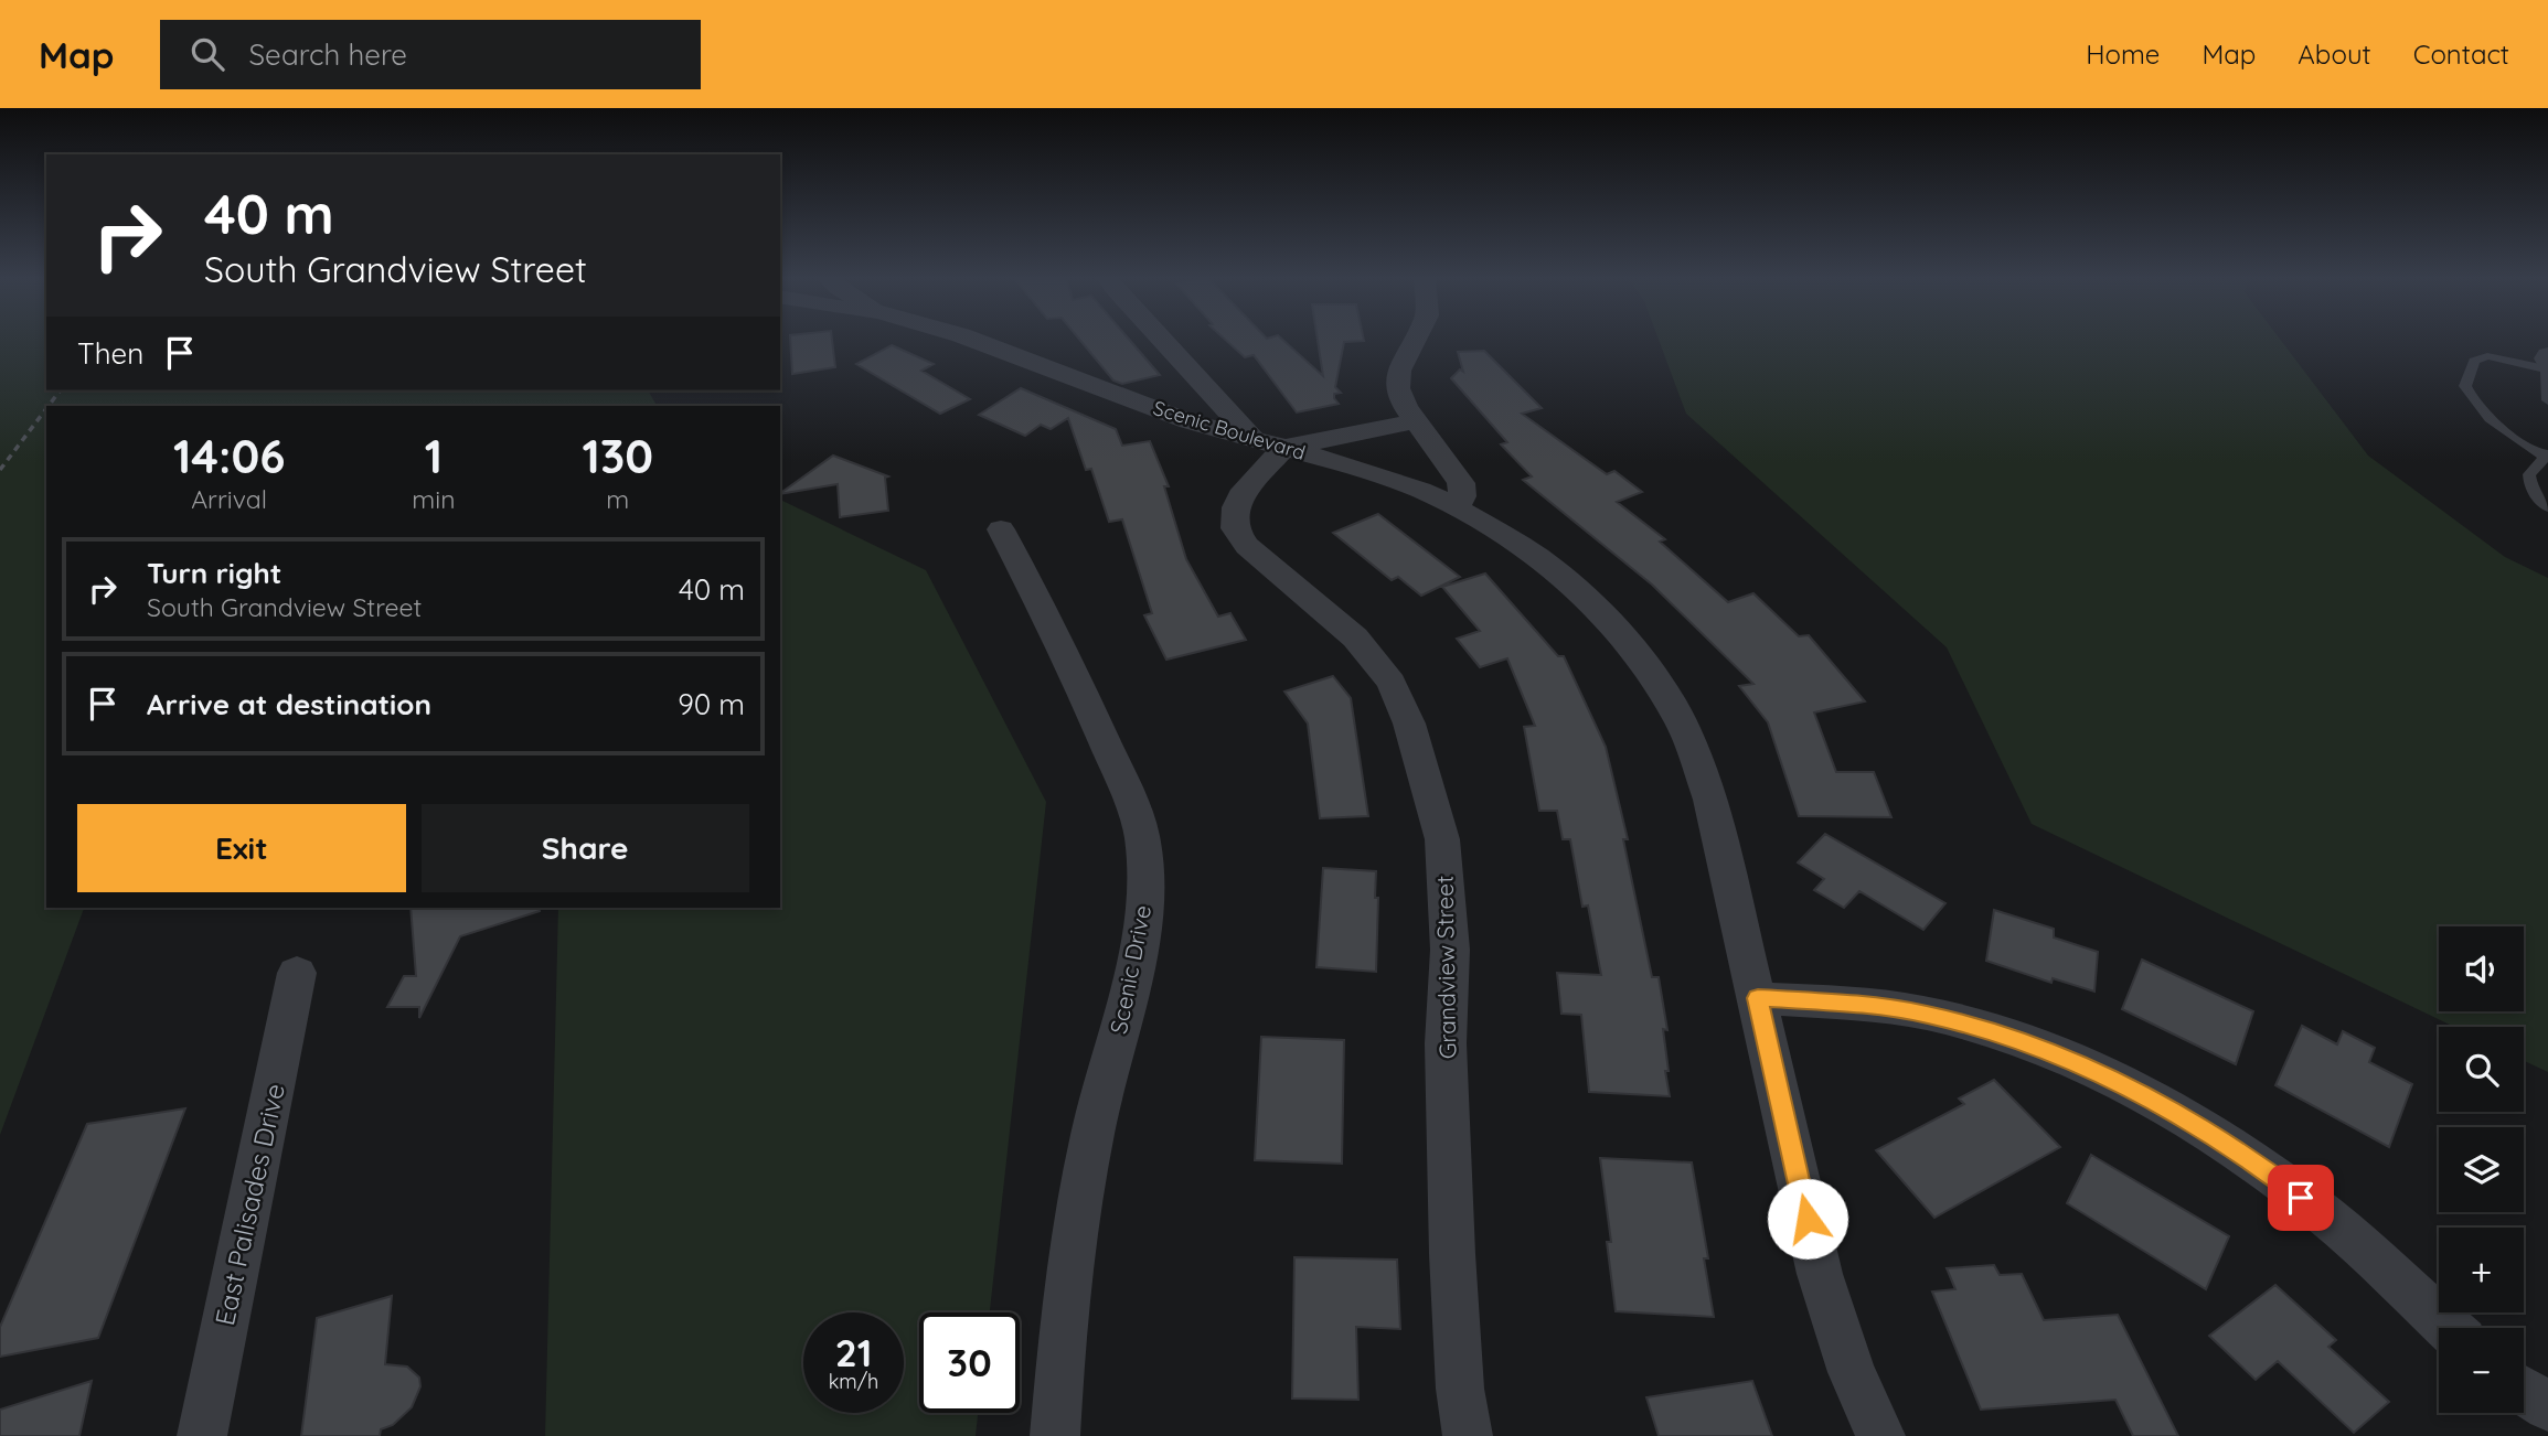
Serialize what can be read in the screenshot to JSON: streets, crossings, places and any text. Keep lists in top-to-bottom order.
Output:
{
  "streets": {
    "street": [
      "Scenic Boulevard",
      "Grandview Street",
      "Scenic Drive",
      "East Palisades Drive"
    ]
  },
  "crossings": [
    ["Scenic Boulevard", "Grandview Street"]
  ],
  "page": {
    "header": "Map",
    "search": "Search here",
    "nav": [
      "Home",
      "Map",
      "About",
      "Contact"
    ],
    "turn": ["40 m", "South Grandview Street"],
    "then": "Then",
    "eta": [
      "14:06",
      "Arrival",
      "1",
      "min",
      "130",
      "m"
    ],
    "list": [
      {
        "name": "Turn right",
        "note": "South Grandview Street",
        "value": "40 m"
      },
      {
        "name": "Arrive at destination",
        "value": "90 m"
      }
    ],
    "buttons": ["Exit", "Share"],
    "map_buttons": ["+", "−"],
    "speed": "21 km/h",
    "limit": "30"
  }
}
